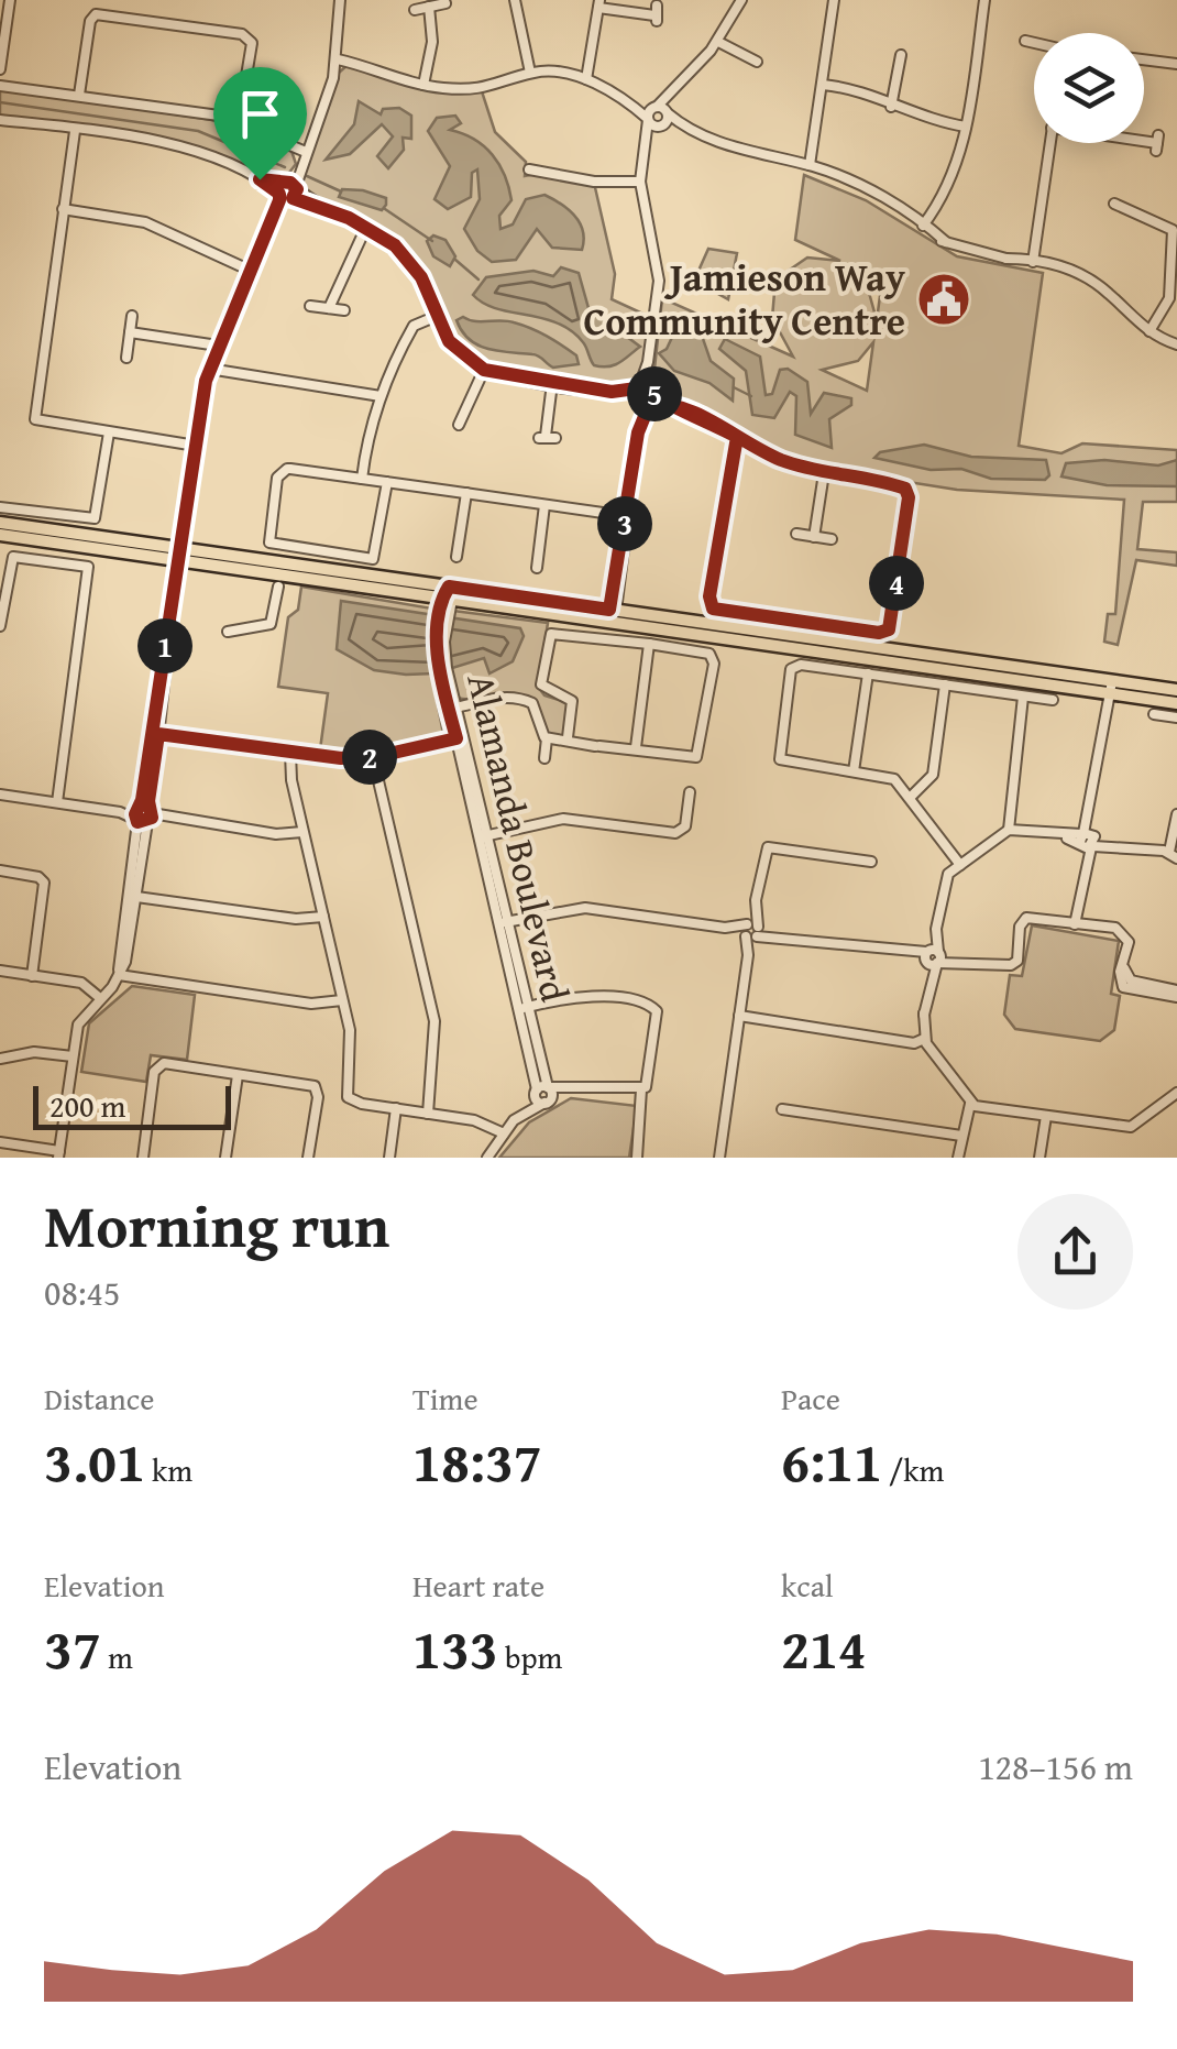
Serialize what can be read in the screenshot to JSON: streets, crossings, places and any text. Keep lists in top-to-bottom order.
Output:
{
  "streets": {
    "street": ["Alamanda Boulevard"]
  },
  "places": {
    "public building": ["Jamieson Way Community Centre"]
  },
  "scale_bar": "200 m",
  "page": {
    "pins": [
      "5",
      "3",
      "4",
      "1",
      "2"
    ],
    "scale": "200 m",
    "heading": ["Morning run", "08:45"],
    "stats": [
      ["Distance", "3.01 km"],
      ["Time", "18:37"],
      ["Pace", "6:11 /km"],
      ["Elevation", "37 m"],
      ["Heart rate", "133 bpm"],
      ["kcal", "214"]
    ],
    "chart": ["Elevation", "128–156 m"]
  }
}
